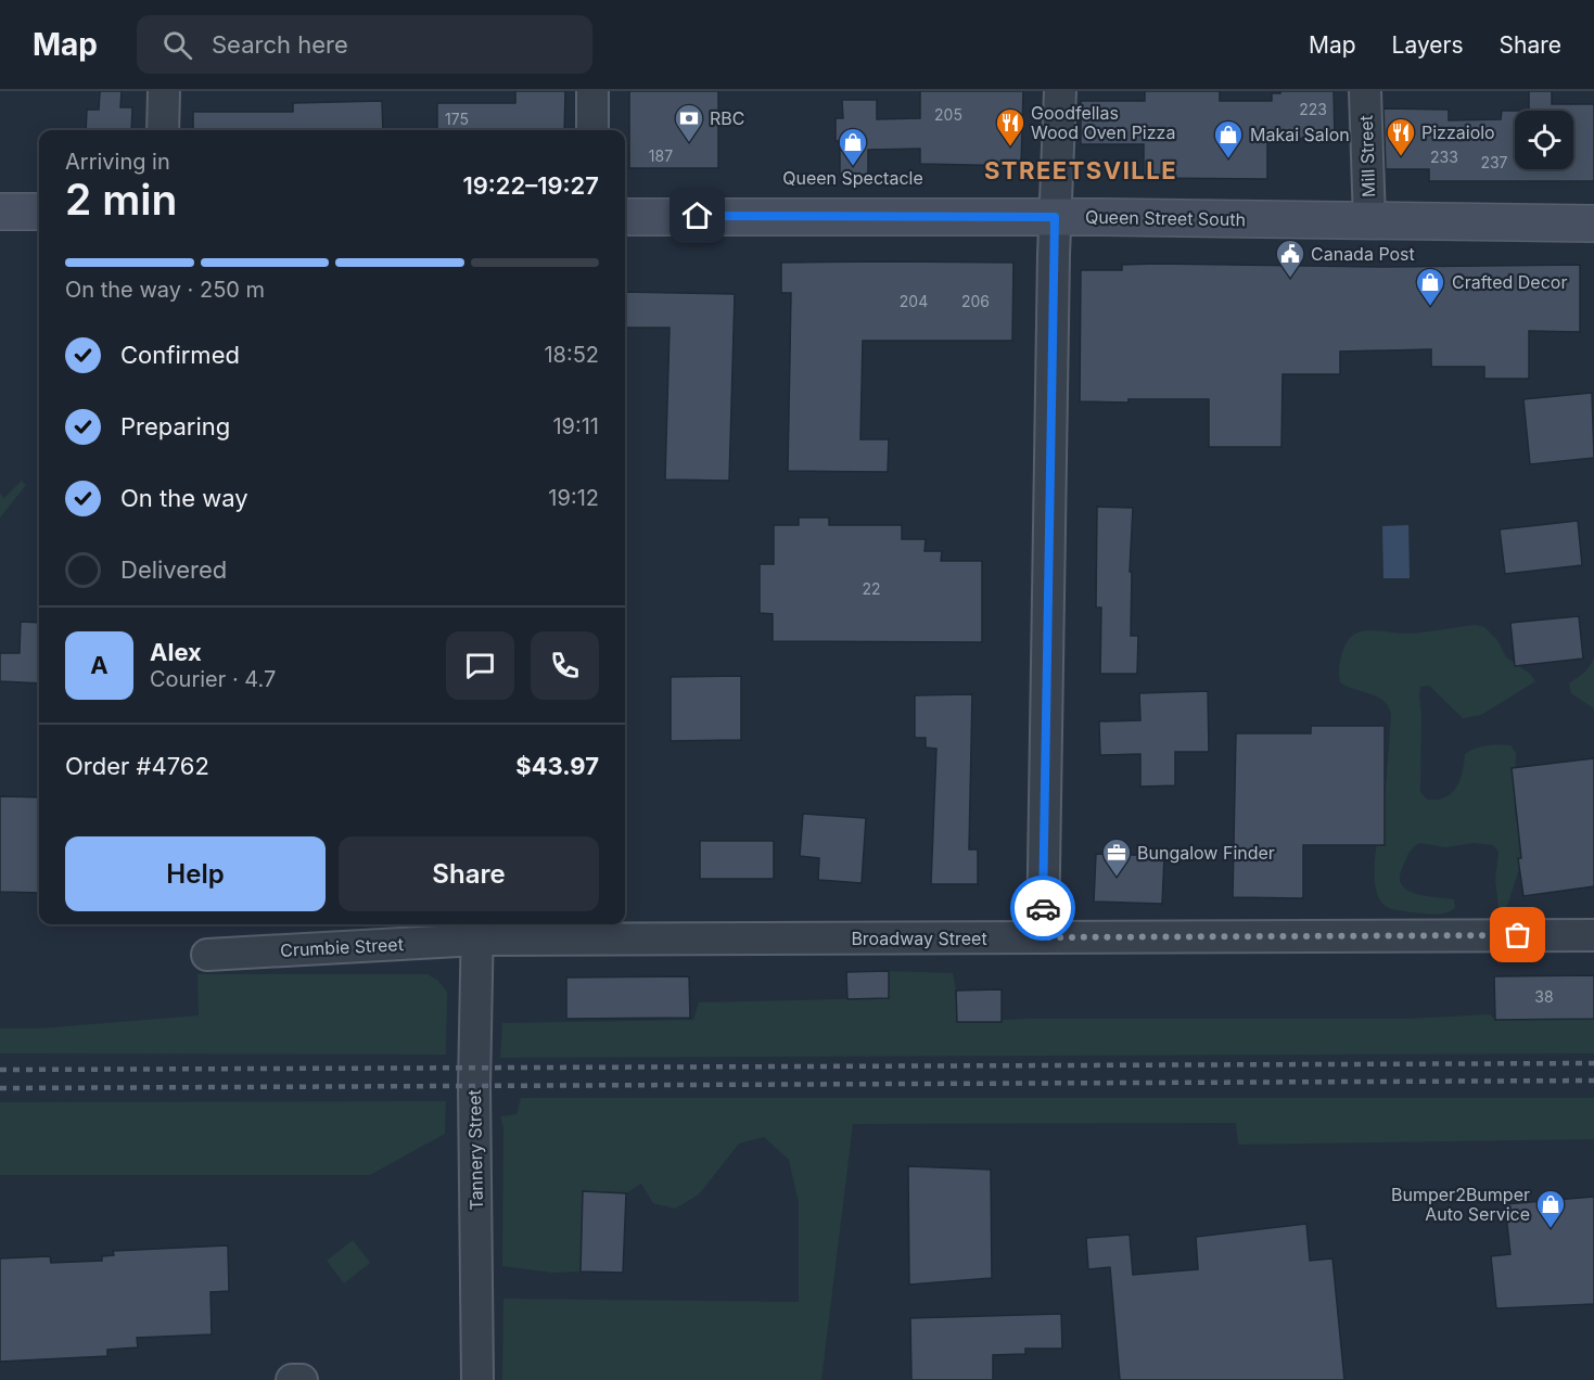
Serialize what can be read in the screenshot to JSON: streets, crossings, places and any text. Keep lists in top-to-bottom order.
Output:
{
  "streets": {
    "main road": ["Queen Street South"],
    "street": [
      "Mill Street",
      "Broadway Street",
      "Crumbie Street",
      "Tannery Street"
    ]
  },
  "crossings": [
    ["Mill Street", "Queen Street South"],
    ["Broadway Street", "Crumbie Street"],
    ["Broadway Street", "Tannery Street"],
    ["Crumbie Street", "Tannery Street"]
  ],
  "districts": ["STREETSVILLE"],
  "places": {
    "bank": ["RBC"],
    "restaurant": ["Goodfellas Wood Oven Pizza", "Pizzaiolo"],
    "shop": [
      "Makai Salon",
      "Queen Spectacle",
      "Crafted Decor",
      "Bumper2Bumper Auto Service"
    ],
    "public building": ["Canada Post"],
    "office": ["Bungalow Finder"]
  },
  "house_numbers": [
    "223",
    "205",
    "175",
    "187",
    "233",
    "237",
    "204",
    "206",
    "22",
    "38"
  ],
  "page": {
    "header": "Map",
    "search": "Search here",
    "nav": ["Map", "Layers", "Share"],
    "heading": ["2 min", "Arriving in", "19:22–19:27"],
    "panel": [
      "Alex",
      "Courier · 4.7",
      "Order #4762",
      "$43.97"
    ],
    "bar": "On the way · 250 m",
    "list": [
      ["Confirmed", "18:52"],
      ["Preparing", "19:11"],
      ["On the way", "19:12"],
      "Delivered"
    ],
    "round": "A",
    "buttons": ["Help", "Share"]
  }
}
